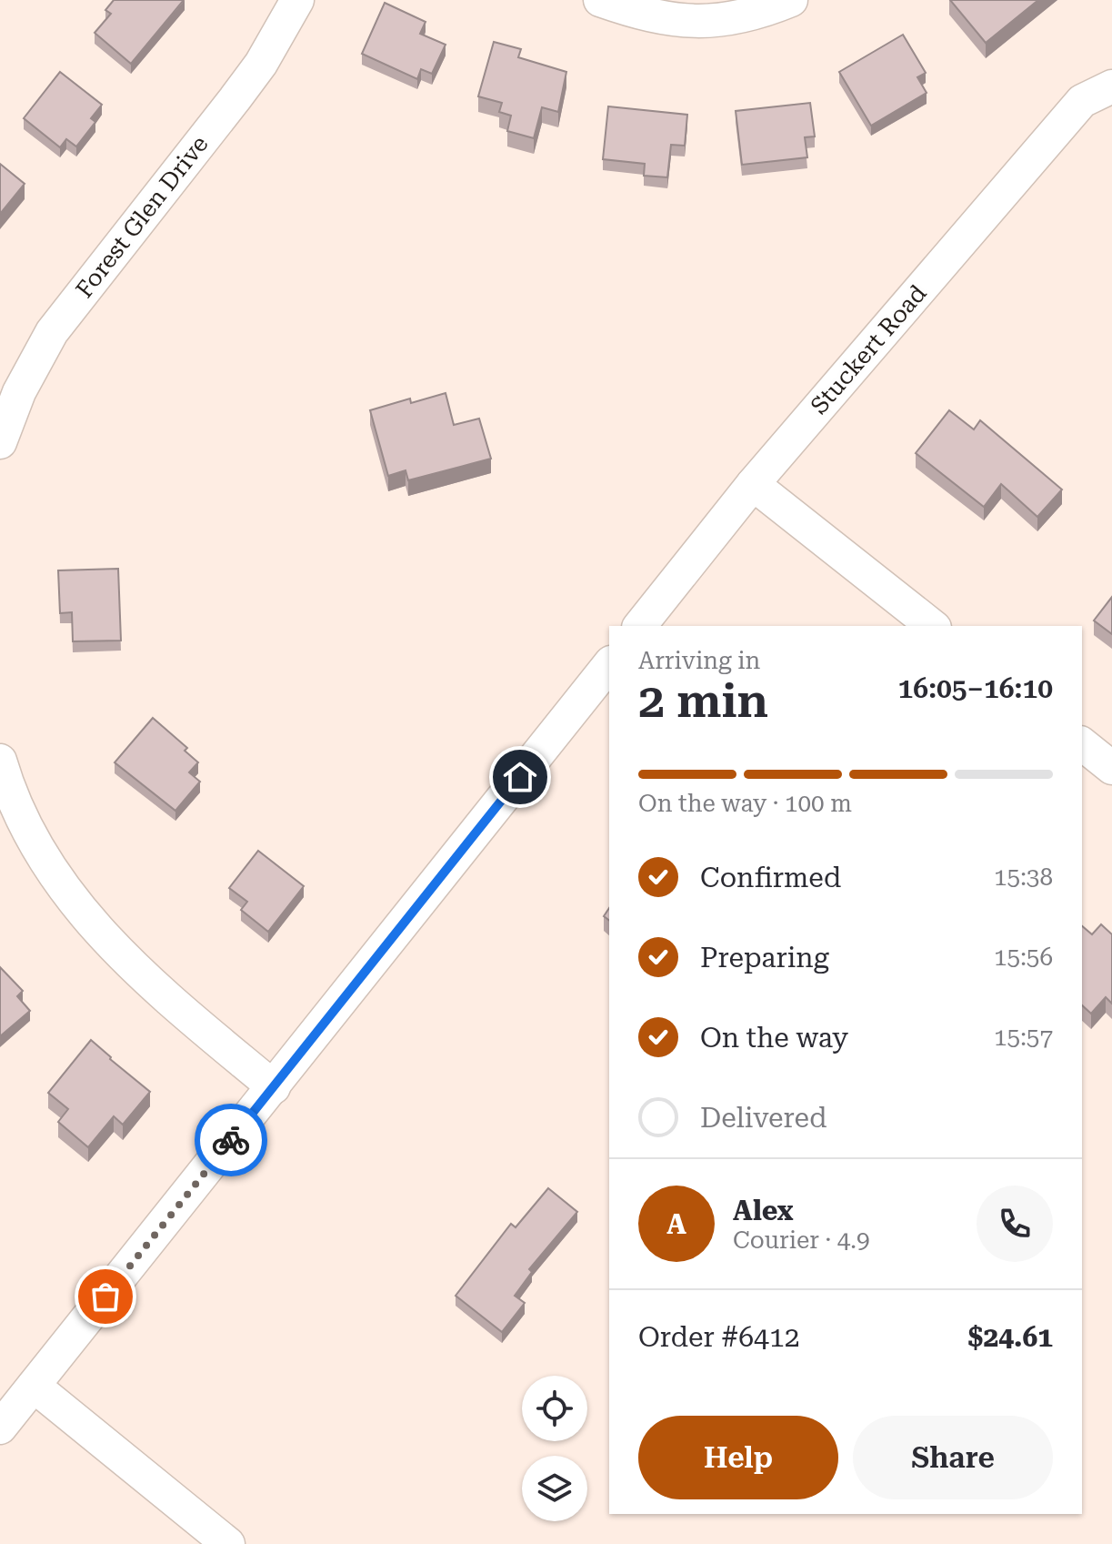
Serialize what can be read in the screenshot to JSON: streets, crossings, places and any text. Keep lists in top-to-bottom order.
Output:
{
  "streets": {
    "street": ["Forest Glen Drive", "Stuckert Road"]
  },
  "page": {
    "heading": ["2 min", "Arriving in", "16:05–16:10"],
    "panel": [
      "Alex",
      "Courier · 4.9",
      "Order #6412",
      "$24.61"
    ],
    "bar": "On the way · 100 m",
    "list": [
      ["Confirmed", "15:38"],
      ["Preparing", "15:56"],
      ["On the way", "15:57"],
      "Delivered"
    ],
    "round": "A",
    "buttons": ["Help", "Share"]
  }
}
